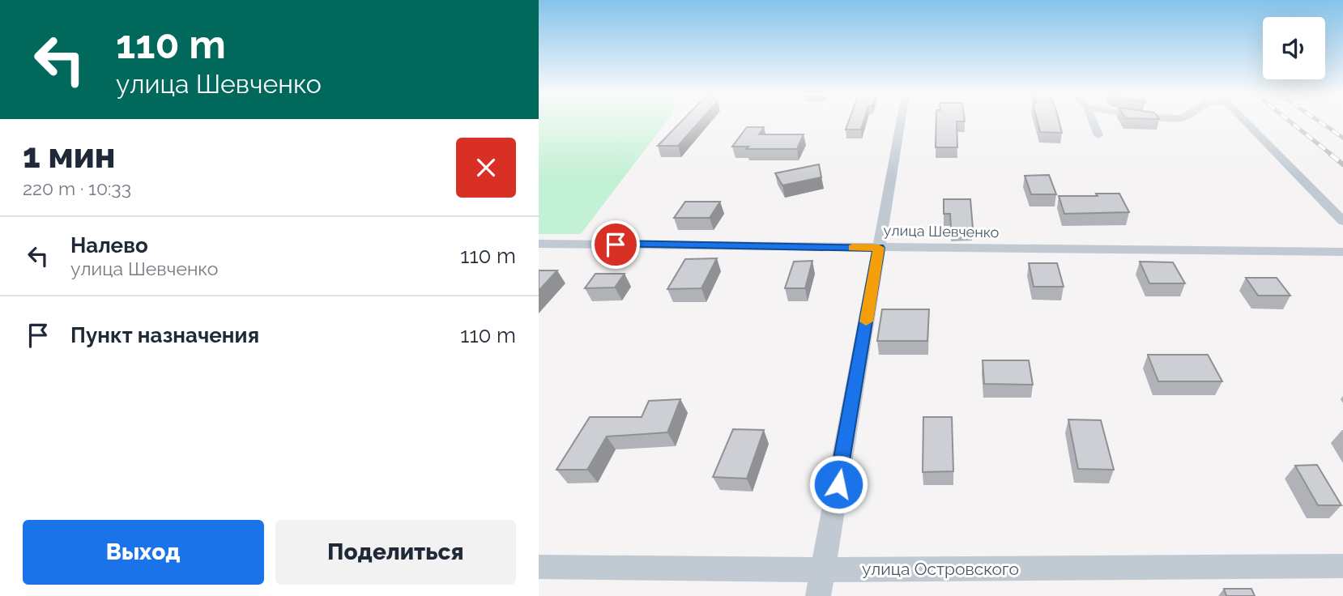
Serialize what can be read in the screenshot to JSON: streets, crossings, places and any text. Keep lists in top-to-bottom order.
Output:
{
  "streets": {
    "street": ["улица Шевченко", "улица Островского"]
  },
  "page": {
    "turn": ["110 m", "улица Шевченко"],
    "heading": ["1 мин", "220 m · 10:33"],
    "list": [
      {
        "name": "Налево",
        "note": "улица Шевченко",
        "value": "110 m"
      },
      {
        "name": "Пункт назначения",
        "value": "110 m"
      }
    ],
    "buttons": ["Выход", "Поделиться"]
  }
}
